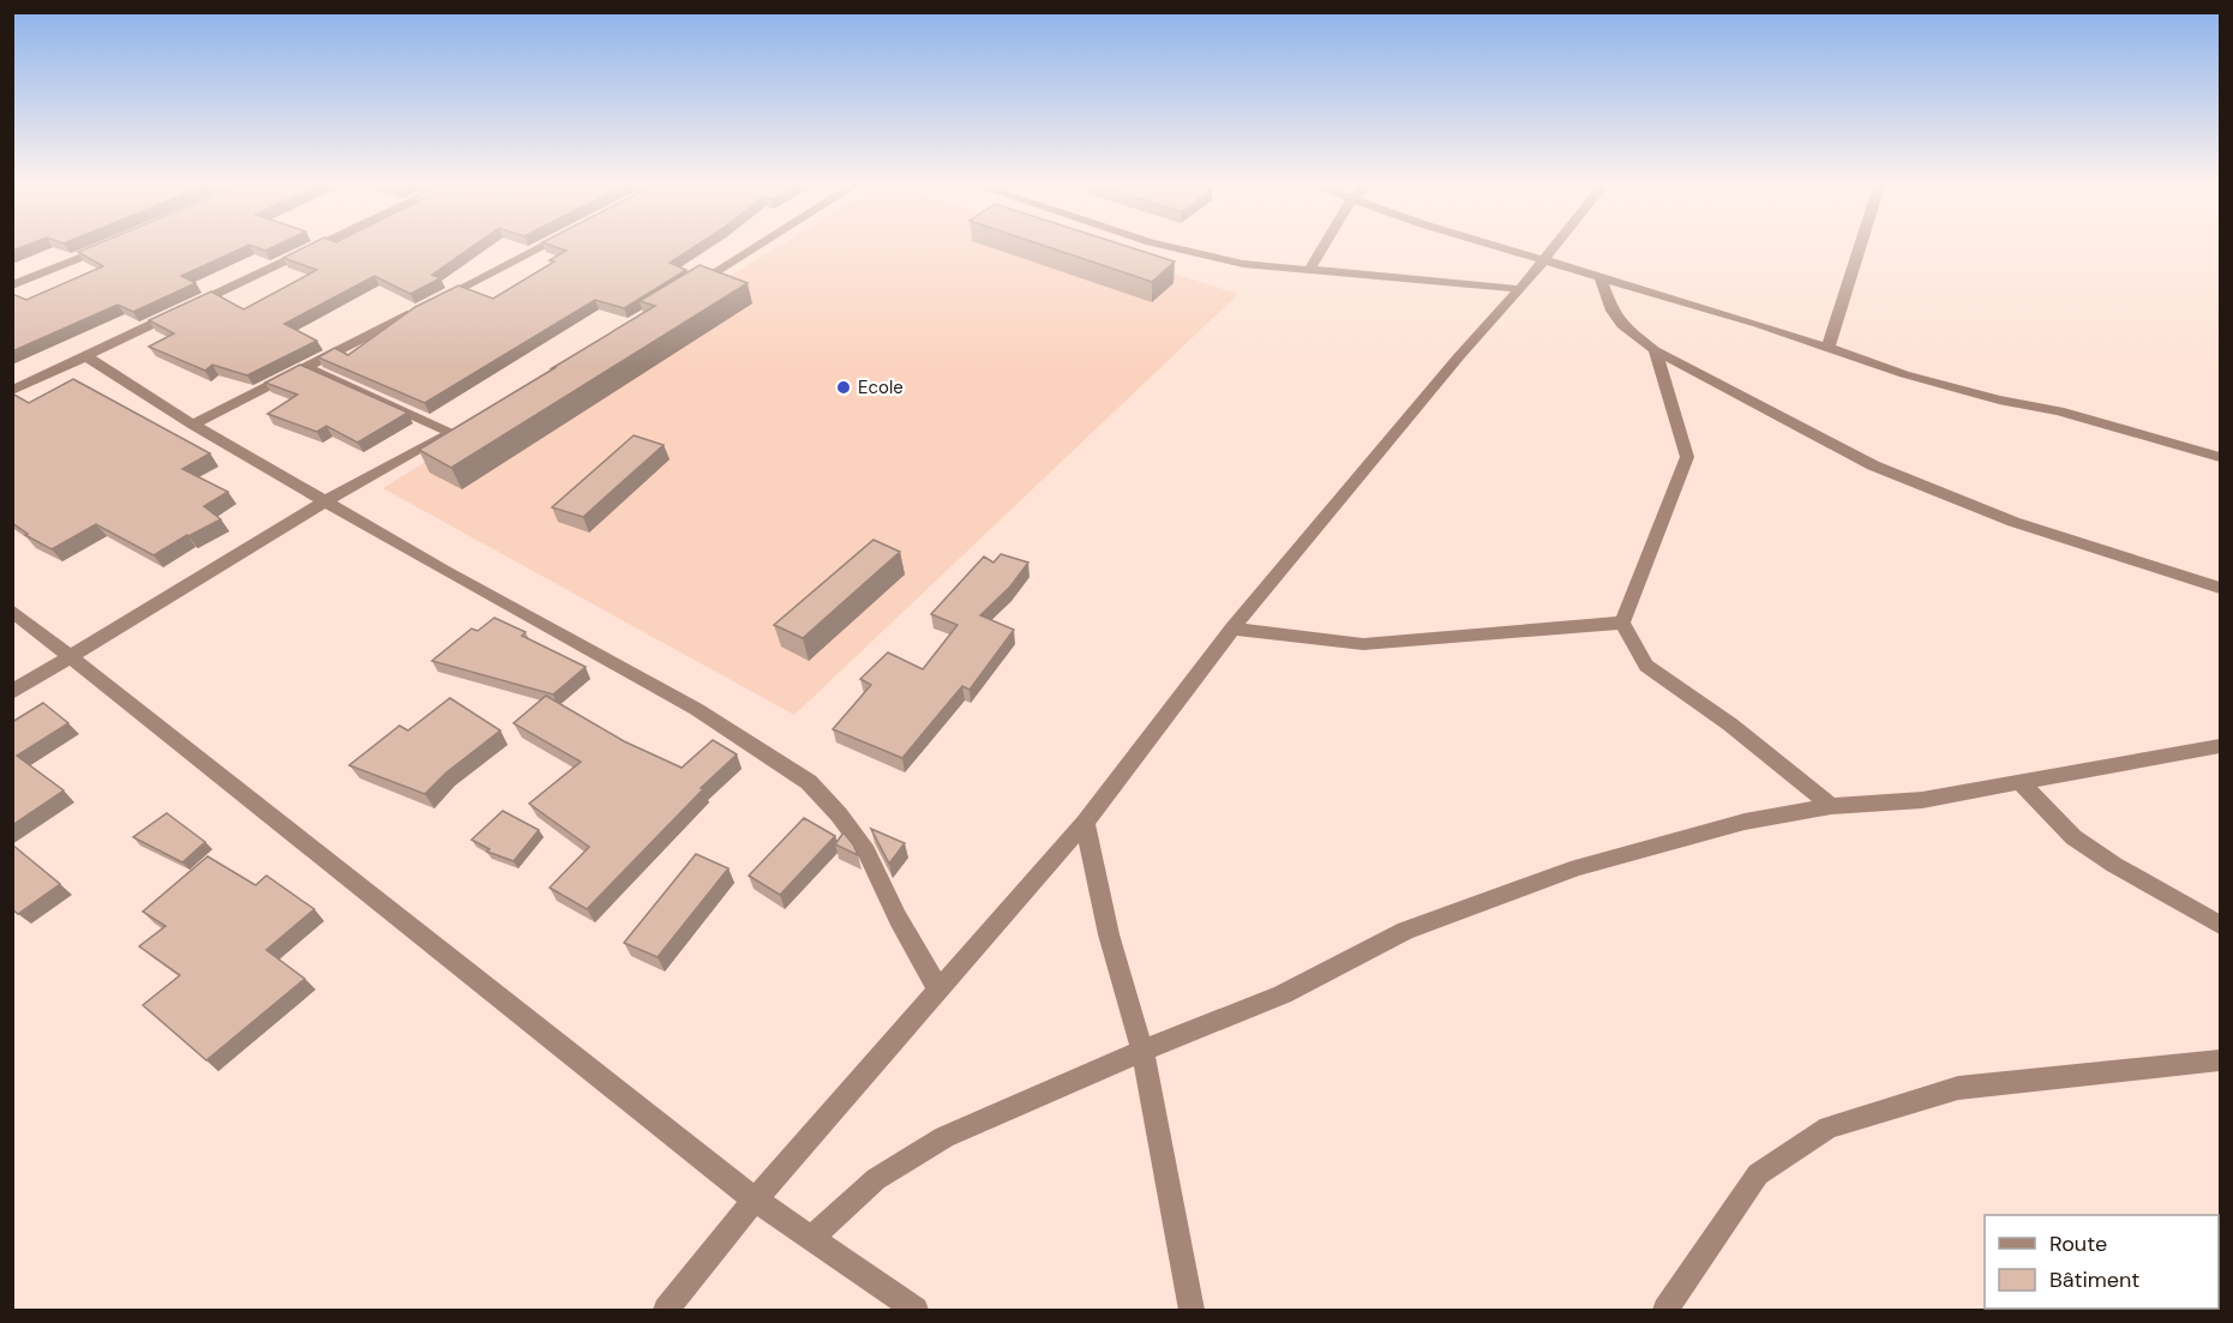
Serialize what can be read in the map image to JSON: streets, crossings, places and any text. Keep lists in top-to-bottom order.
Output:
{
  "places": ["Ecole"],
  "legend": ["Route", "Bâtiment"]
}
